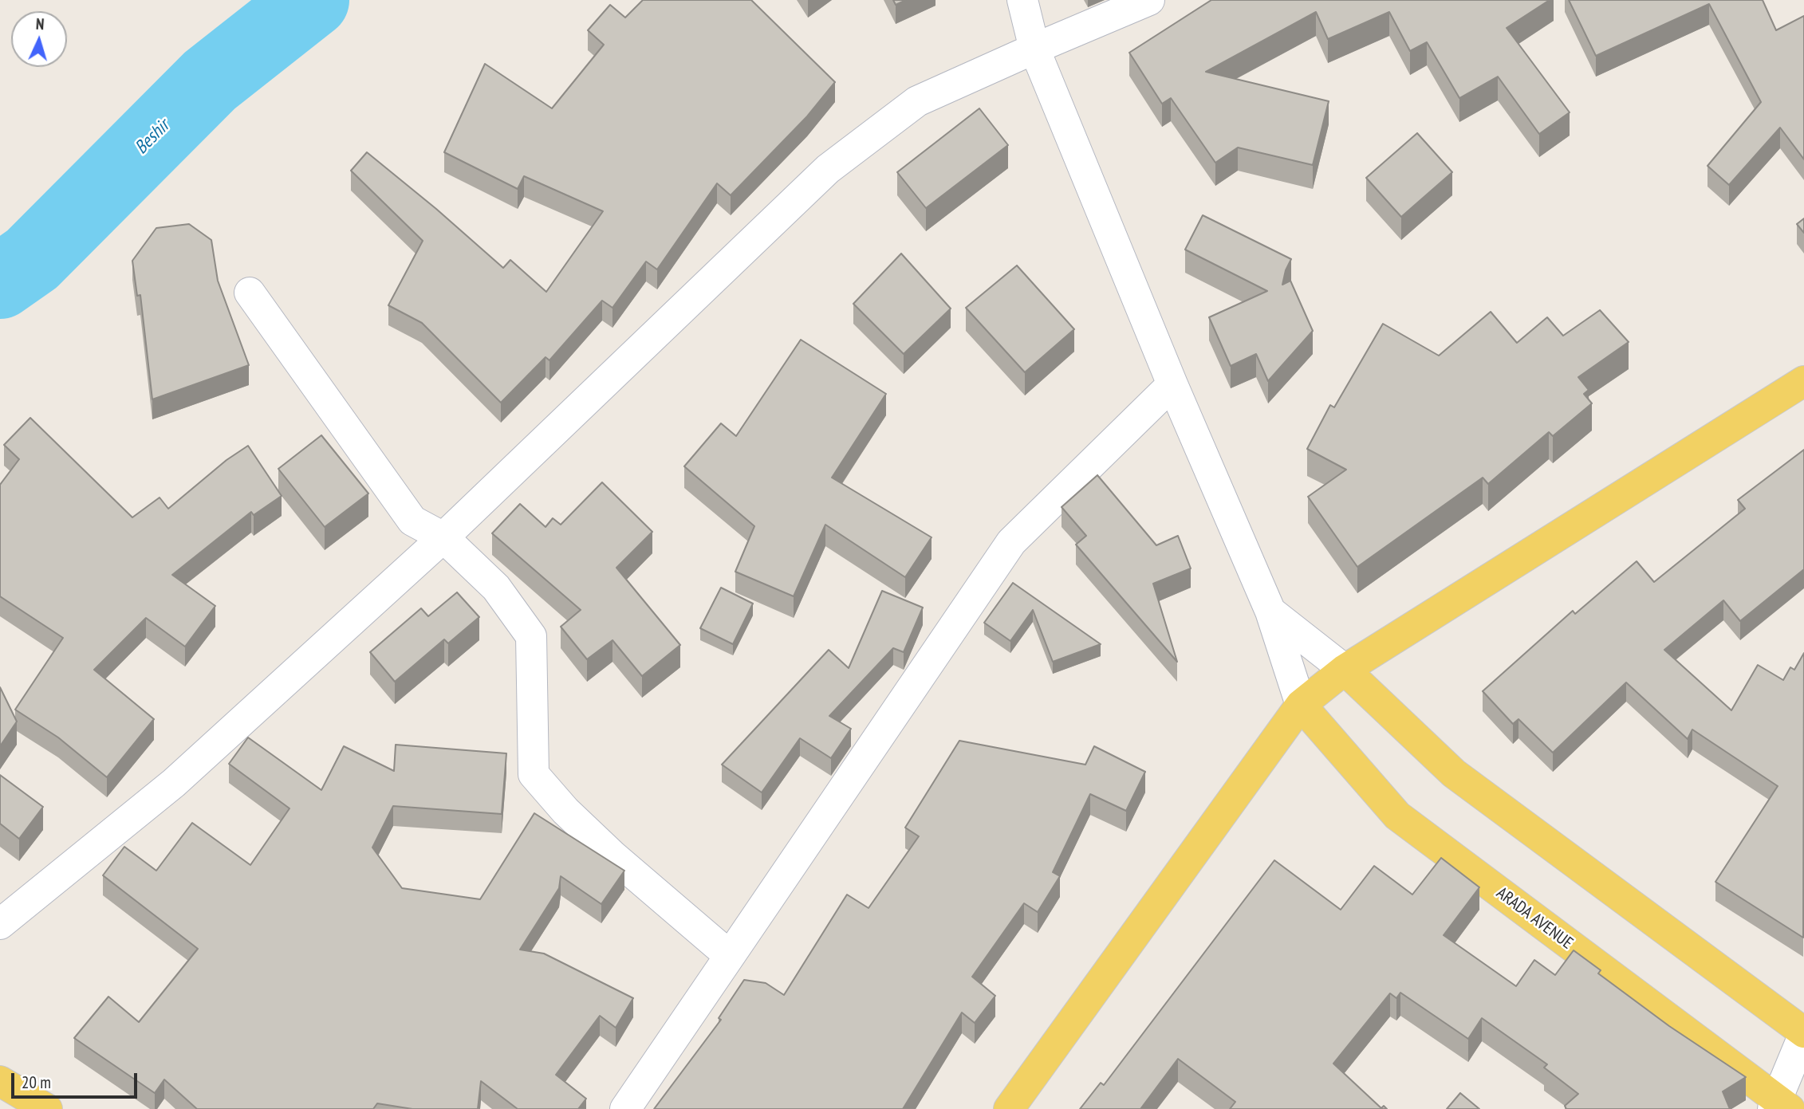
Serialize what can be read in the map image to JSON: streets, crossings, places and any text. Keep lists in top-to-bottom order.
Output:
{
  "streets": {
    "main road": ["ARADA AVENUE"]
  },
  "water": ["Beshir"],
  "scale_bar": "20 m",
  "north": "top"
}
